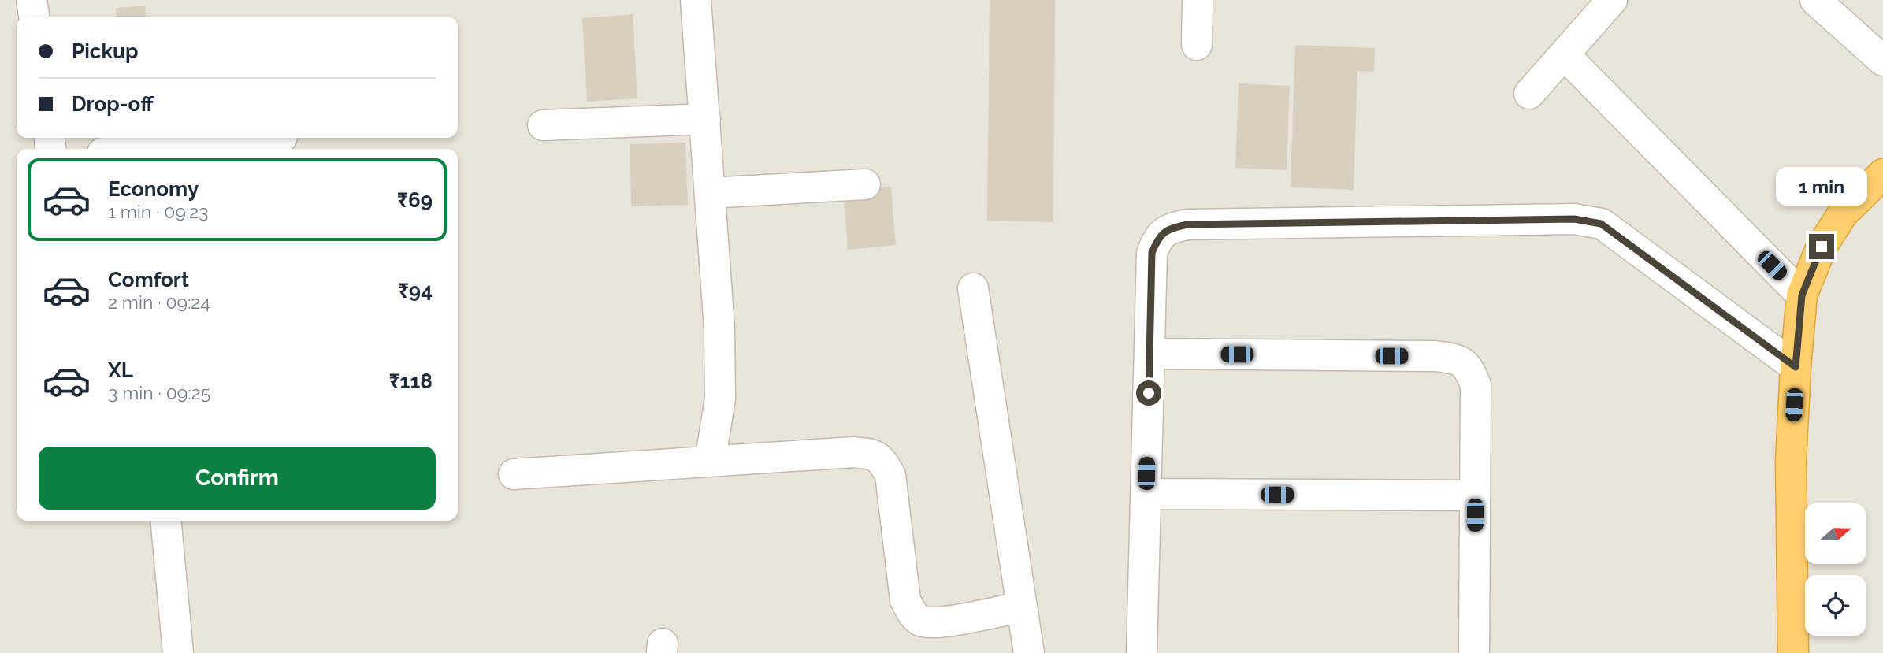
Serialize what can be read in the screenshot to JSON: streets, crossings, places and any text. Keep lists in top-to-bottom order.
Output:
{
  "north": "right",
  "page": {
    "banner": ["Pickup", "Drop-off"],
    "list": [
      {
        "name": "Economy",
        "note": "1 min · 09:23",
        "value": "₹69"
      },
      {
        "name": "Comfort",
        "note": "2 min · 09:24",
        "value": "₹94"
      },
      {
        "name": "XL",
        "note": "3 min · 09:25",
        "value": "₹118"
      }
    ],
    "bubble": "1 min",
    "buttons": "Confirm"
  }
}
